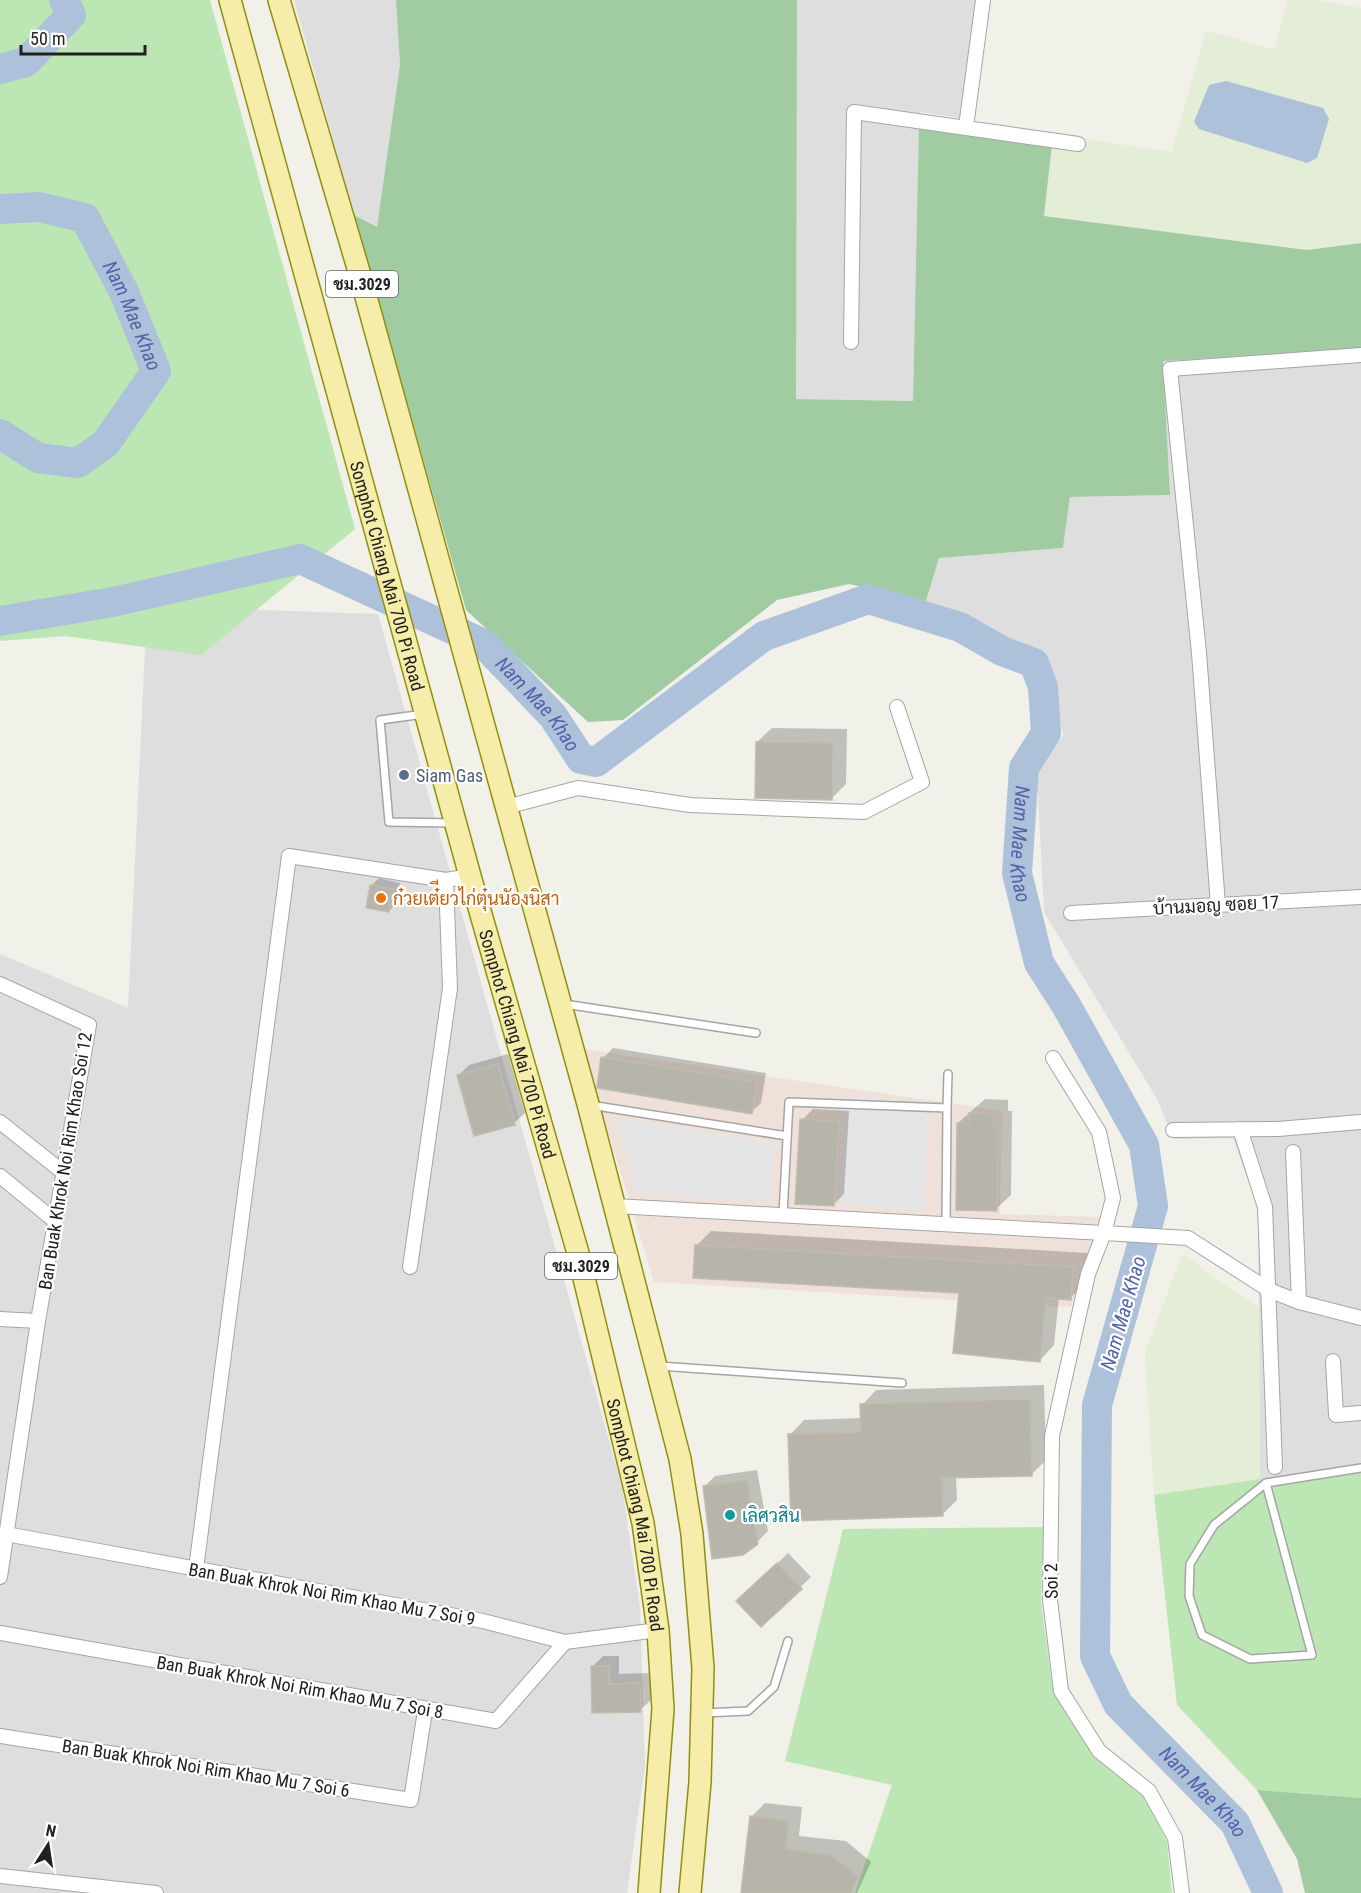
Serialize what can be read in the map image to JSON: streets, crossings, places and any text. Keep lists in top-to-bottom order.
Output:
{
  "streets": {
    "main road": ["ชม.3029", "Somphot Chiang Mai 700 Pi Road"],
    "street": [
      "บ้านมอญ ซอย 17",
      "Ban Buak Khrok Noi Rim Khao Soi 12",
      "Soi 2",
      "Ban Buak Khrok Noi Rim Khao Mu 7 Soi 9",
      "Ban Buak Khrok Noi Rim Khao Mu 7 Soi 8",
      "Ban Buak Khrok Noi Rim Khao Mu 7 Soi 6"
    ]
  },
  "crossings": [
    ["Somphot Chiang Mai 700 Pi Road", "Ban Buak Khrok Noi Rim Khao Mu 7 Soi 9"],
    ["Ban Buak Khrok Noi Rim Khao Soi 12", "Ban Buak Khrok Noi Rim Khao Mu 7 Soi 9"],
    ["Ban Buak Khrok Noi Rim Khao Mu 7 Soi 9", "Ban Buak Khrok Noi Rim Khao Mu 7 Soi 8"],
    ["Ban Buak Khrok Noi Rim Khao Mu 7 Soi 8", "Ban Buak Khrok Noi Rim Khao Mu 7 Soi 6"]
  ],
  "water": ["Nam Mae Khao"],
  "places": ["Siam Gas", "ก๋วยเต๋ียวไก่ตุ๋นนัองนิสา", "เลิศวสิน"],
  "scale_bar": "50 m",
  "north": "top"
}
